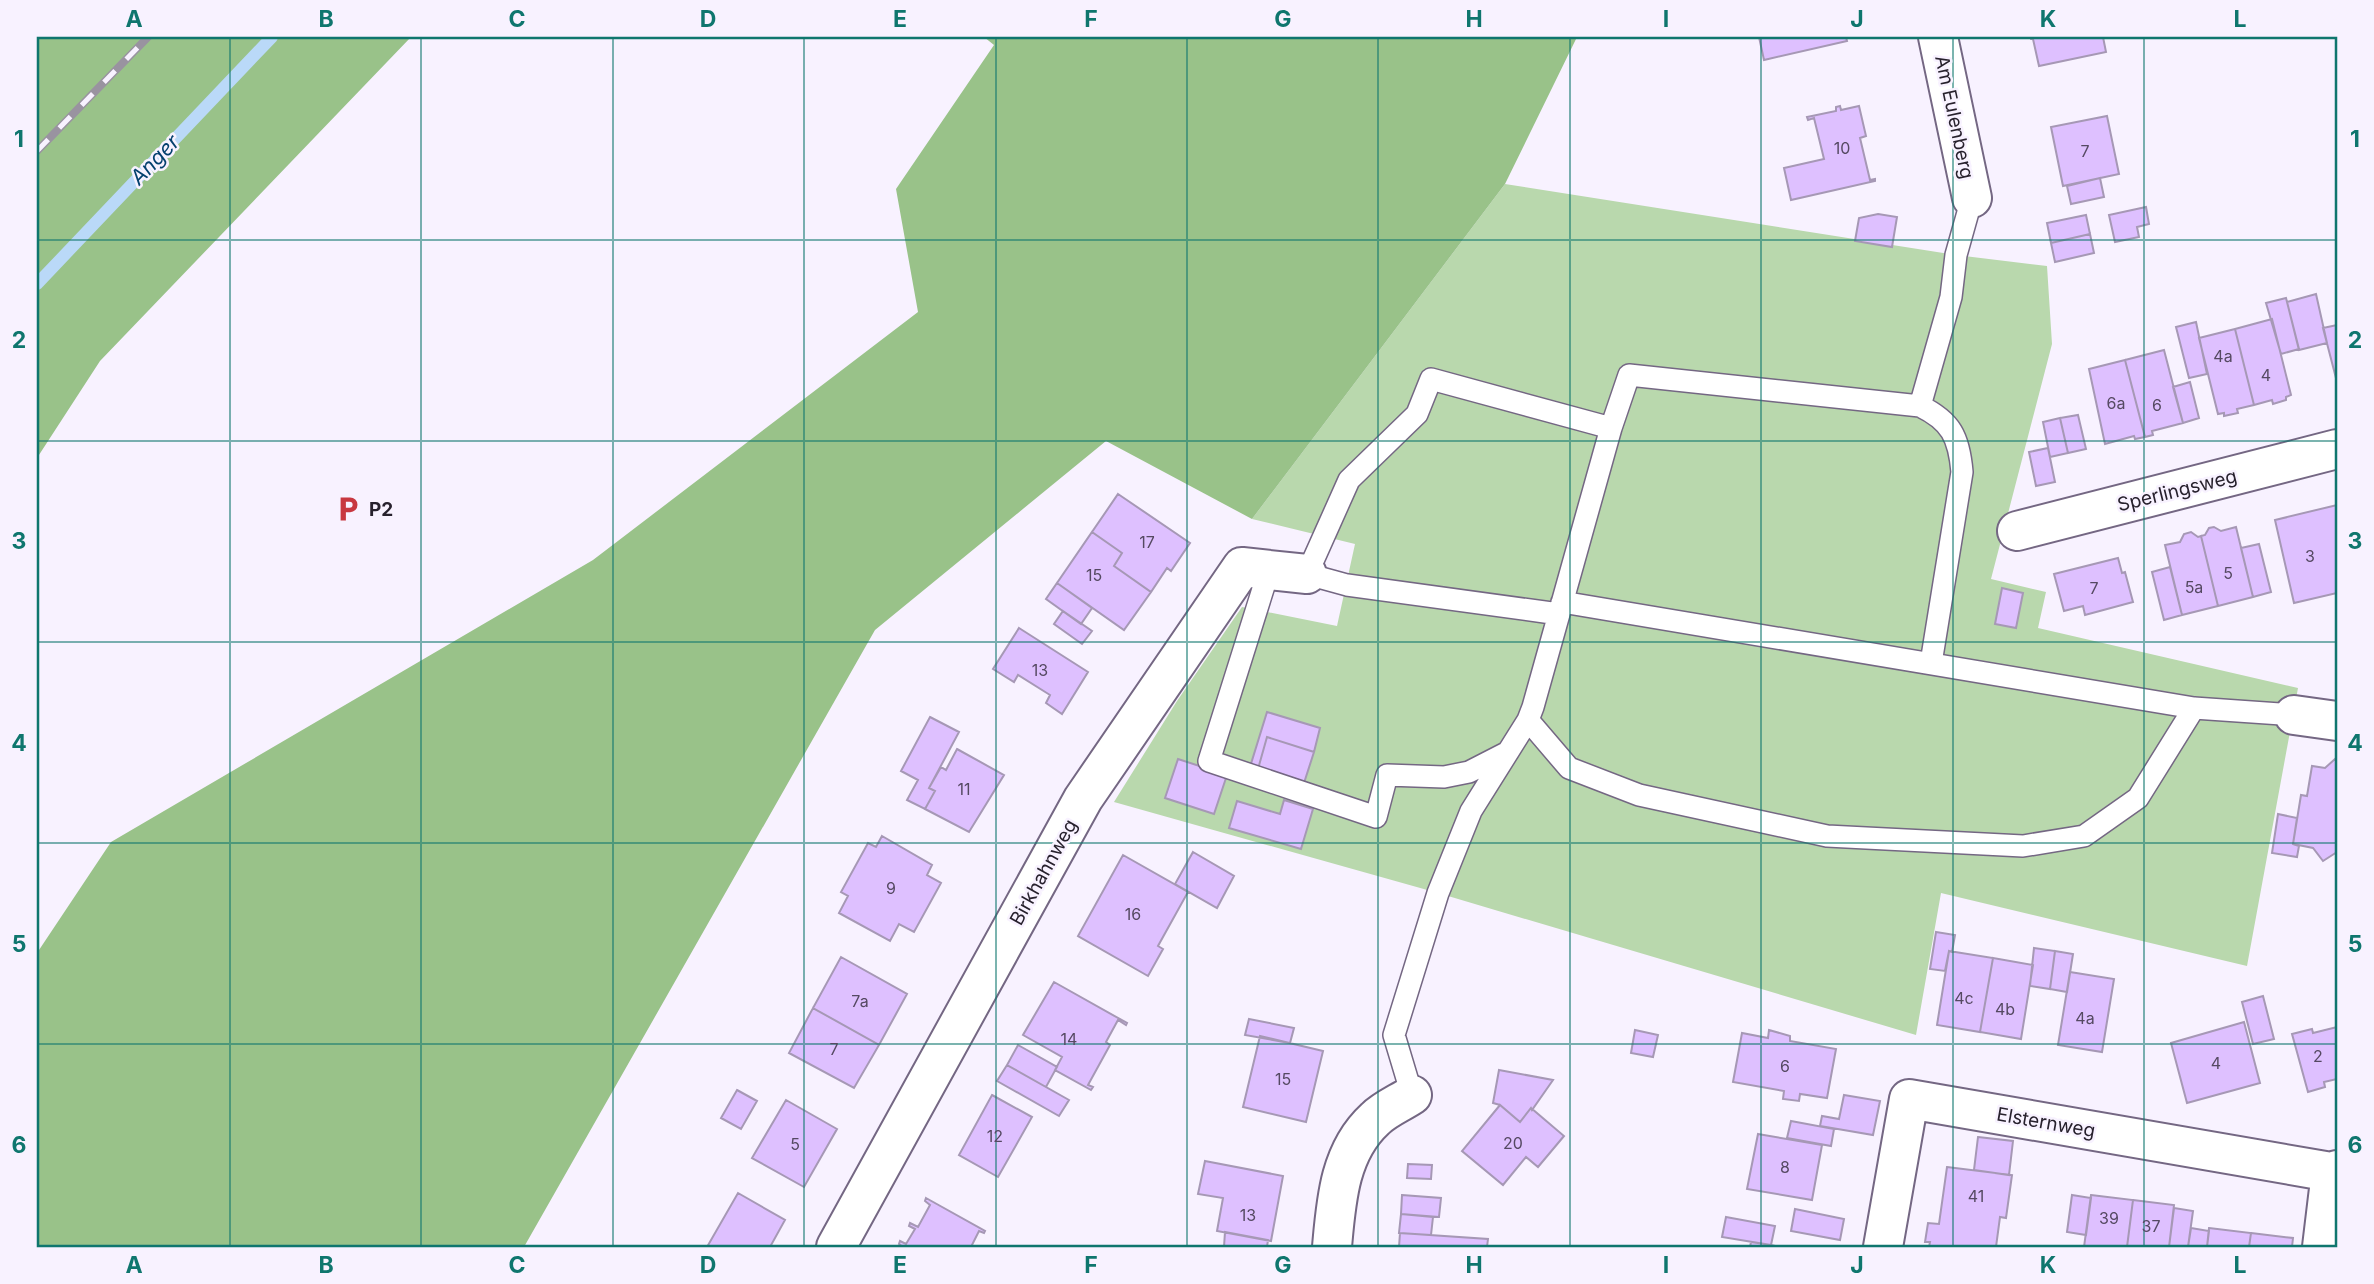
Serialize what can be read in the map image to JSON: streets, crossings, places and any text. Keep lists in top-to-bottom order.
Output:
{
  "streets": {
    "street": [
      "Am Eulenberg",
      "Sperlingsweg",
      "Birkhahnweg",
      "Elsternweg"
    ]
  },
  "water": ["Anger"],
  "places": {
    "parking": ["P2"]
  },
  "house_numbers": [
    "10",
    "7",
    "4a",
    "4",
    "6a",
    "6",
    "17",
    "3",
    "5",
    "15",
    "5a",
    "7",
    "13",
    "11",
    "9",
    "16",
    "4c",
    "7a",
    "4b",
    "4a",
    "14",
    "7",
    "2",
    "4",
    "6",
    "15",
    "12",
    "20",
    "5",
    "8",
    "41",
    "13",
    "39",
    "37"
  ],
  "grid": {
    "columns": [
      "A",
      "B",
      "C",
      "D",
      "E",
      "F",
      "G",
      "H",
      "I",
      "J",
      "K",
      "L"
    ],
    "rows": [
      "1",
      "2",
      "3",
      "4",
      "5",
      "6"
    ]
  }
}
